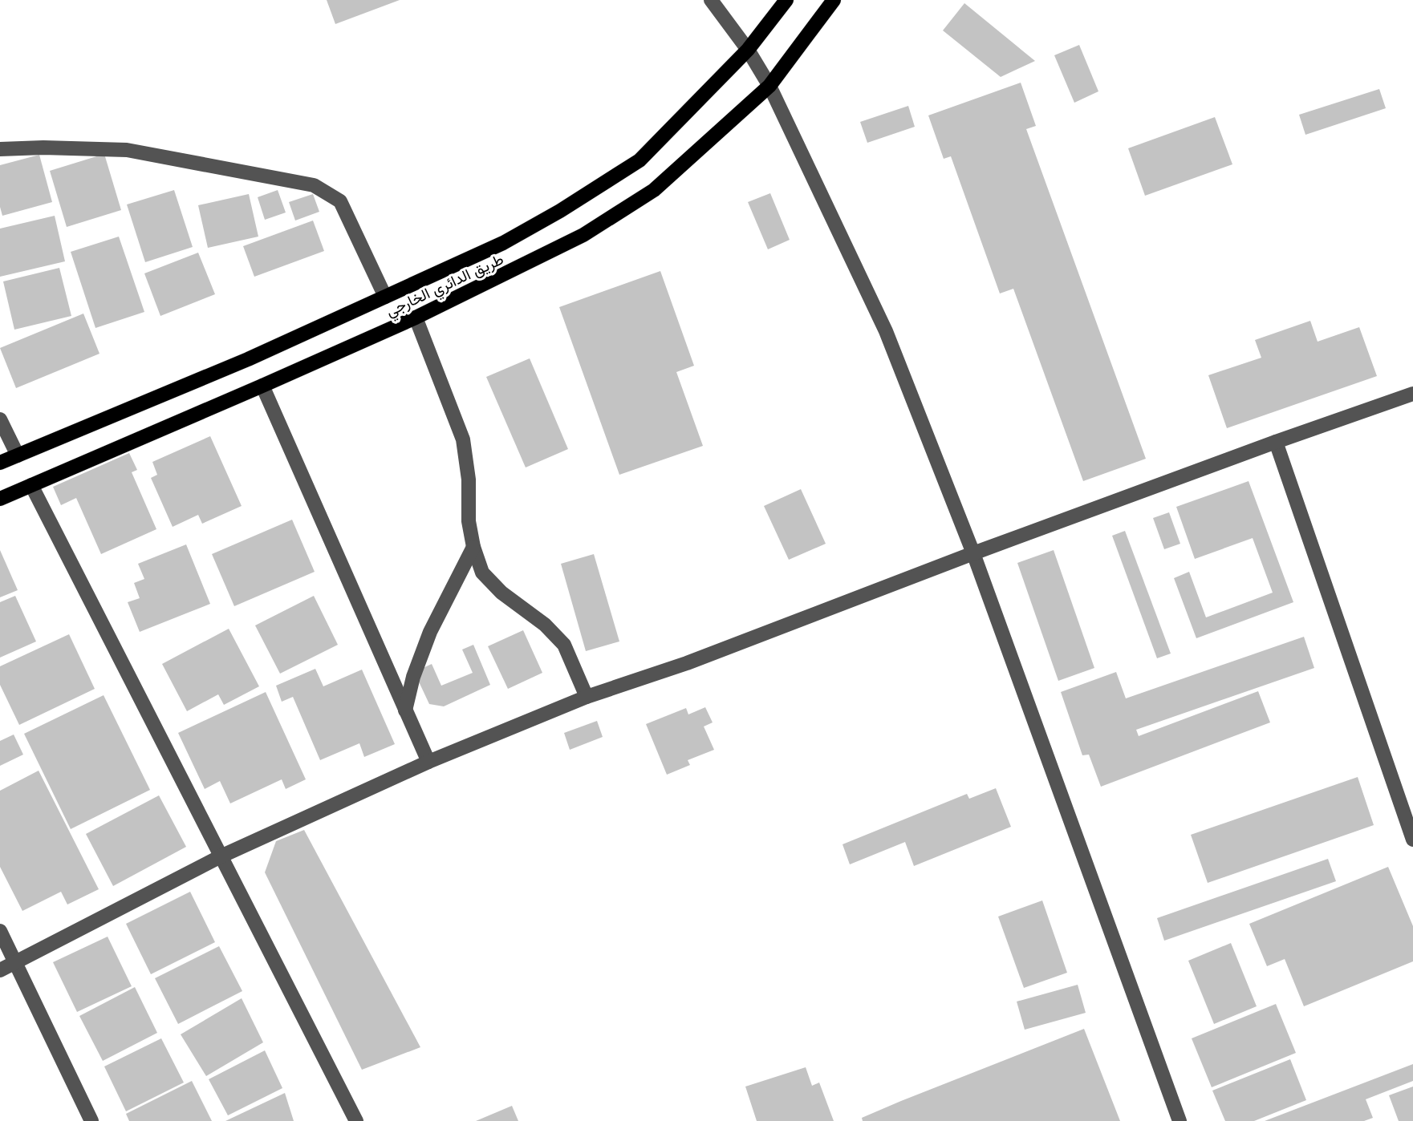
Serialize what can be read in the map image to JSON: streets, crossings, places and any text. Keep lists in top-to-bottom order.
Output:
{
  "streets": {
    "main road": ["طريق الدائري الخارجي"]
  }
}
